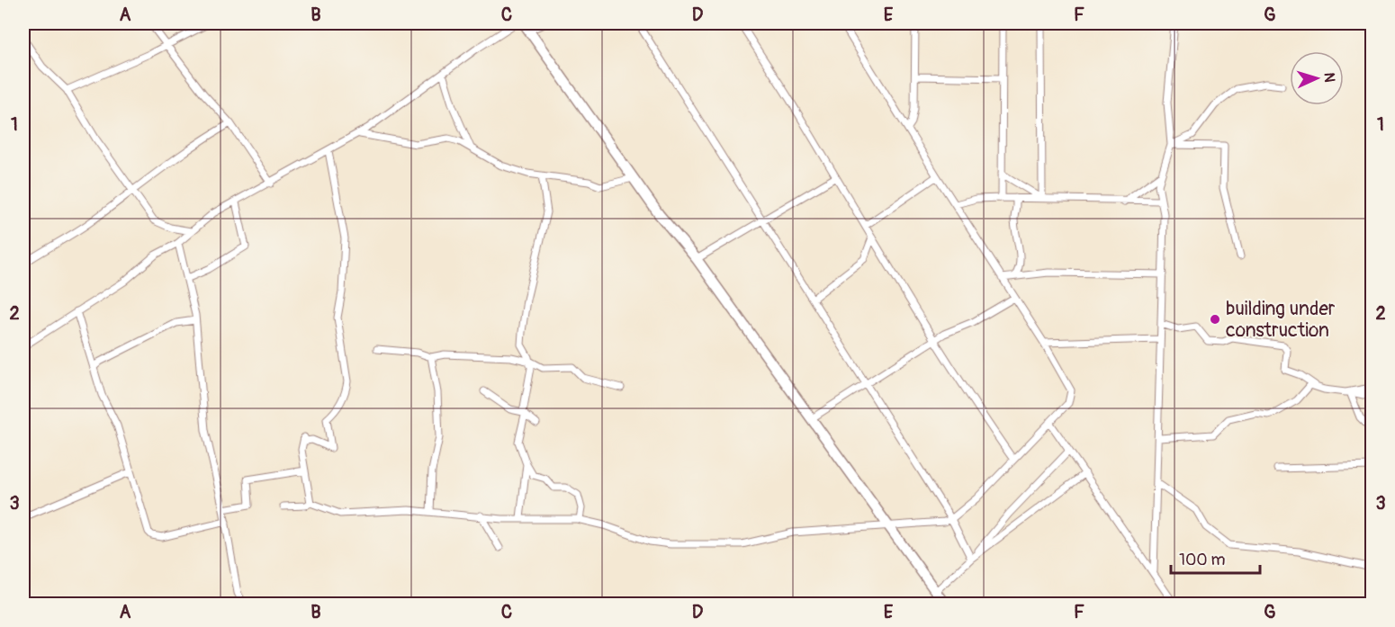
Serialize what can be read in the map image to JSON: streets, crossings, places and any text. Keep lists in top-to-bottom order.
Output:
{
  "places": ["building under construction"],
  "scale_bar": "100 m",
  "north": "right",
  "grid": {
    "columns": [
      "A",
      "B",
      "C",
      "D",
      "E",
      "F",
      "G"
    ],
    "rows": ["1", "2", "3"]
  }
}
